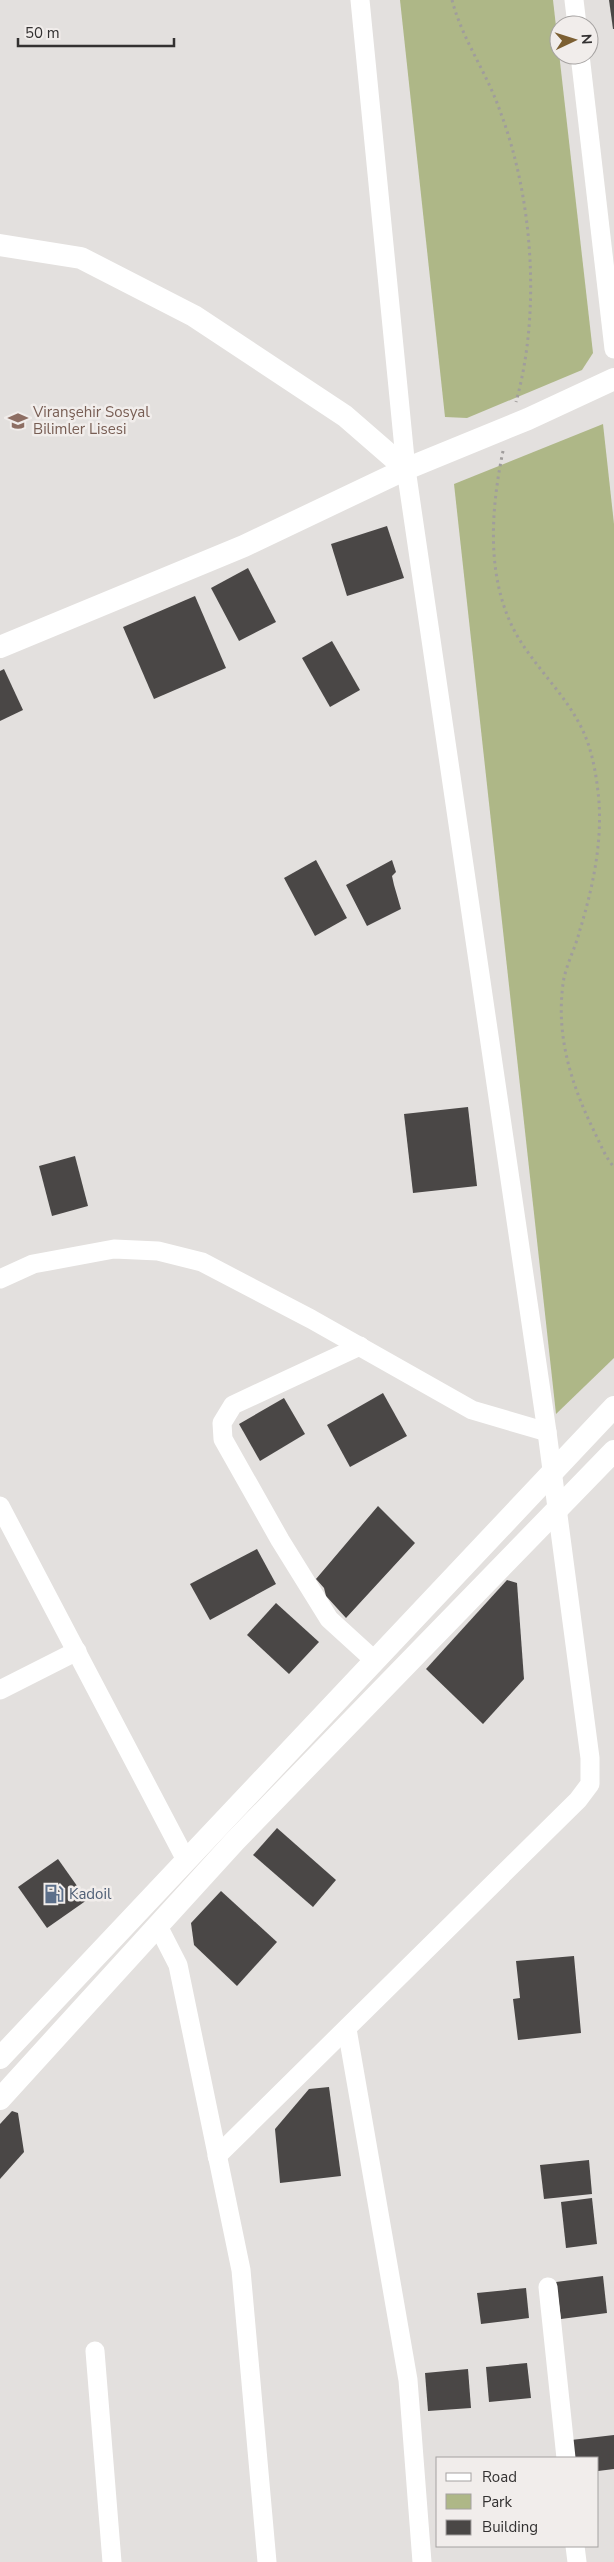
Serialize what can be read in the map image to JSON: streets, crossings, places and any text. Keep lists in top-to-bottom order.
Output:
{
  "places": {
    "school or university": ["Viranşehir Sosyal Bilimler Lisesi"],
    "fuel station": ["Kadoil"]
  },
  "legend": ["Road", "Park", "Building"],
  "scale_bar": "50 m",
  "north": "right"
}
